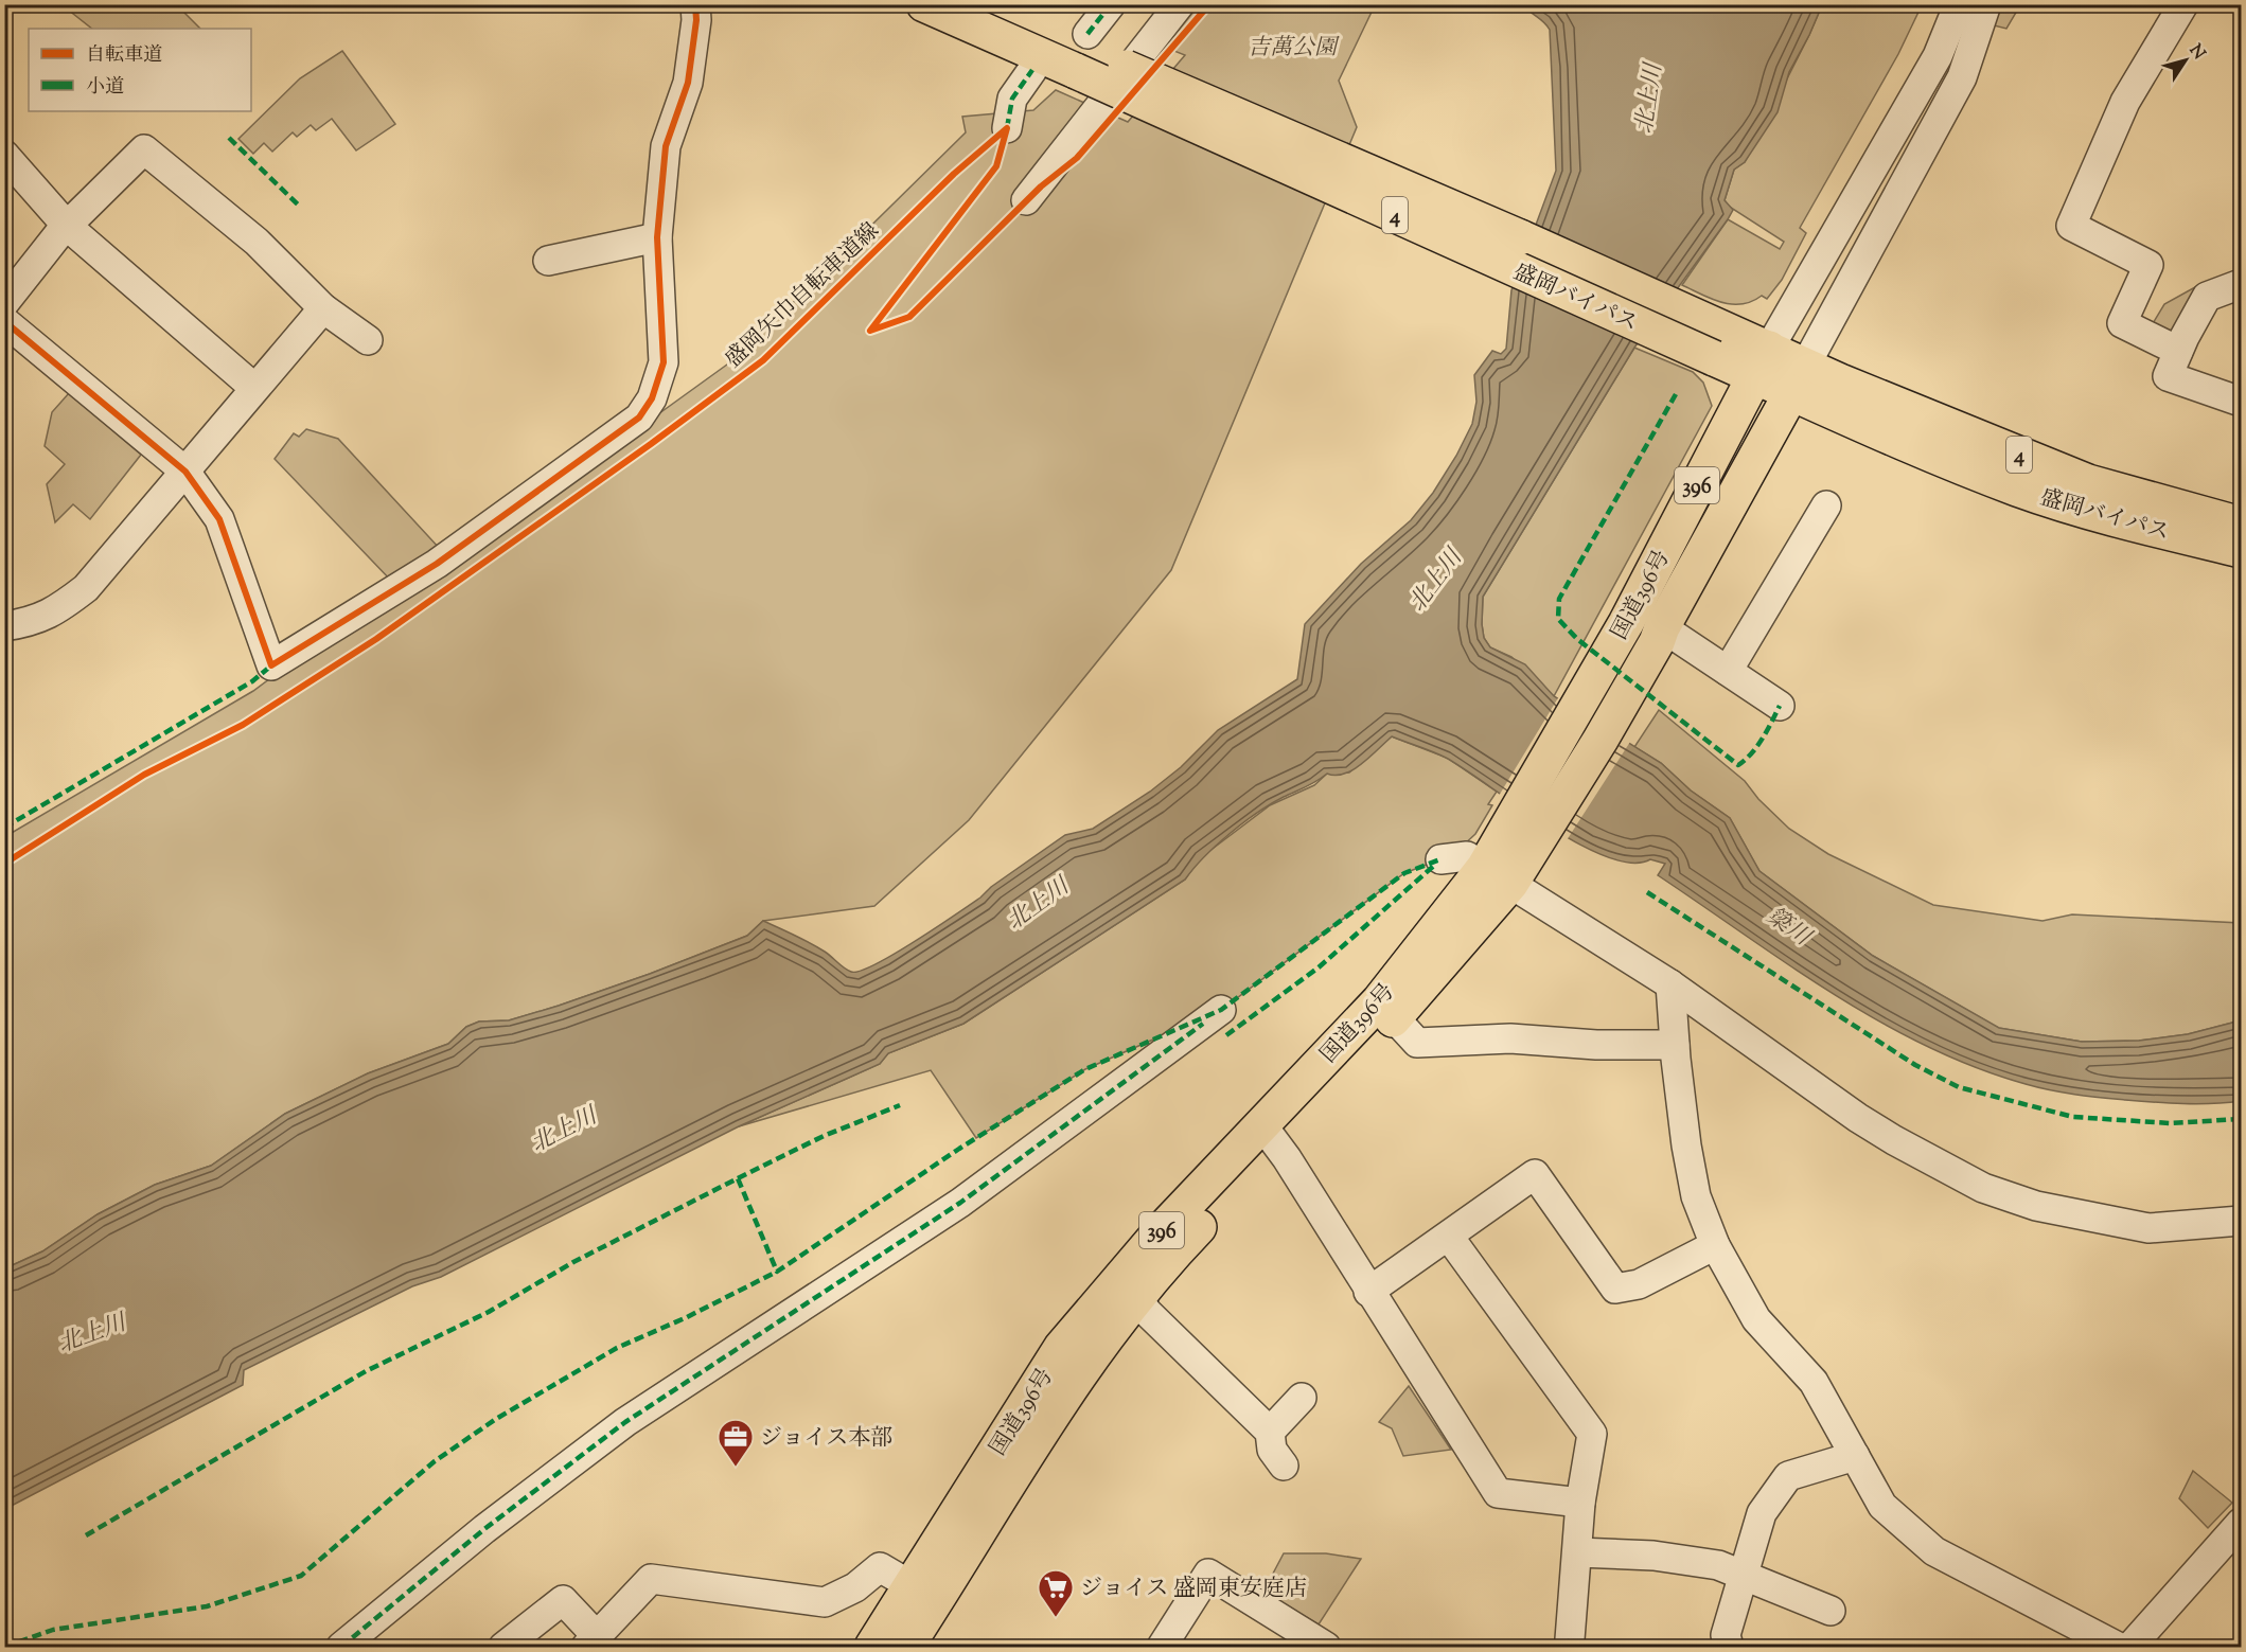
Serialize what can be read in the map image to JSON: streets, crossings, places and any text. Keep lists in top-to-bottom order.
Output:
{
  "streets": {
    "highway": [
      "4",
      "盛岡バイパス",
      "396",
      "国道396号"
    ],
    "cycle path": ["盛岡矢巾自転車道線"]
  },
  "crossings": [
    ["盛岡バイパス", "国道396号"]
  ],
  "water": ["北上川", "簗川"],
  "parks": ["吉萬公園"],
  "places": {
    "office": ["ジョイス本部"],
    "supermarket": ["ジョイス 盛岡東安庭店"]
  },
  "legend": ["自転車道", "小道"],
  "north": "top right"
}
